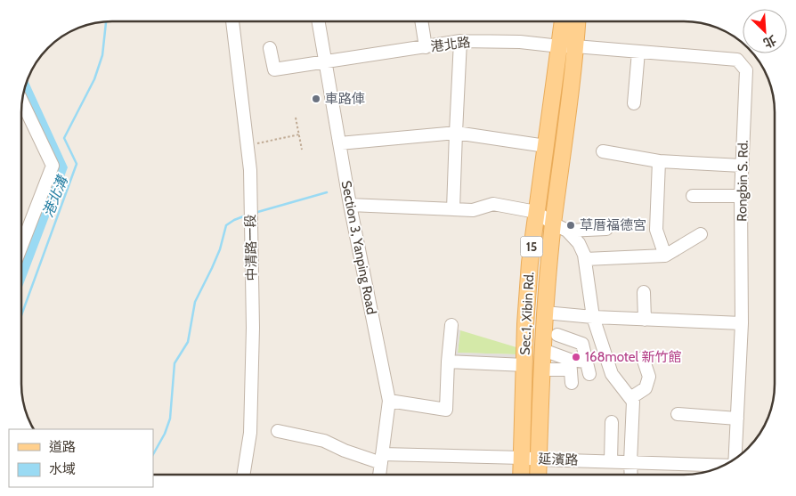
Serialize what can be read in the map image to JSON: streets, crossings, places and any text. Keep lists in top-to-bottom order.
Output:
{
  "streets": {
    "main road": ["15", "Sec.1, Xibin Rd."],
    "street": [
      "港北路",
      "Rongbin S. Rd.",
      "中清路一段",
      "Section 3, Yanping Road",
      "延濱路"
    ]
  },
  "crossings": [
    ["港北路", "Rongbin S. Rd."],
    ["港北路", "Section 3, Yanping Road"],
    ["港北路", "Sec.1, Xibin Rd."],
    ["Rongbin S. Rd.", "Sec.1, Xibin Rd."],
    ["Section 3, Yanping Road", "延濱路"],
    ["Sec.1, Xibin Rd.", "延濱路"]
  ],
  "water": ["港北溝"],
  "places": ["車路俥", "草厝福德宮", "168motel 新竹館"],
  "legend": ["道路", "水域"],
  "north": "bottom right"
}
